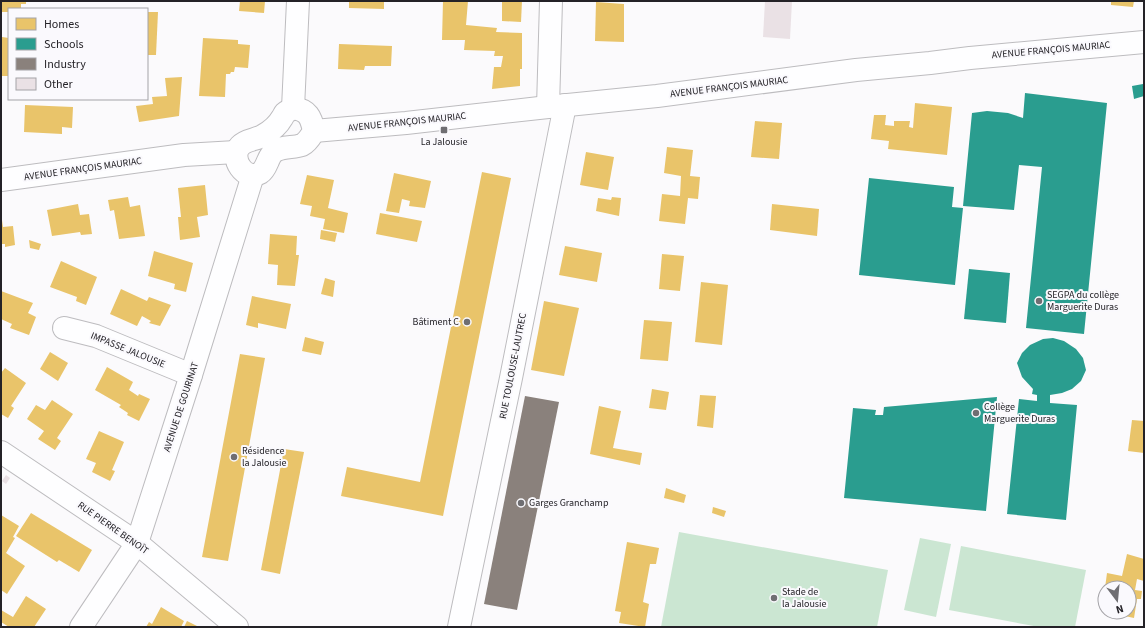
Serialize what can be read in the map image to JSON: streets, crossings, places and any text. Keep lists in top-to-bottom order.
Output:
{
  "streets": {
    "street": [
      "AVENUE FRANÇOIS MAURIAC",
      "IMPASSE JALOUSIE",
      "RUE TOULOUSE-LAUTREC",
      "AVENUE DE GOURINAT",
      "RUE PIERRE BENOÎT"
    ]
  },
  "crossings": [
    ["AVENUE FRANÇOIS MAURIAC", "RUE TOULOUSE-LAUTREC"],
    ["IMPASSE JALOUSIE", "AVENUE DE GOURINAT"],
    ["AVENUE DE GOURINAT", "RUE PIERRE BENOÎT"]
  ],
  "places": {
    "transit": ["La Jalousie"],
    "other": [
      "SEGPA du collège Marguerite Duras",
      "Bâtiment C",
      "Collège Marguerite Duras",
      "Résidence la Jalousie",
      "Garges Granchamp",
      "Stade de la Jalousie"
    ]
  },
  "legend": [
    "Homes",
    "Schools",
    "Industry",
    "Other"
  ],
  "north": "bottom"
}
